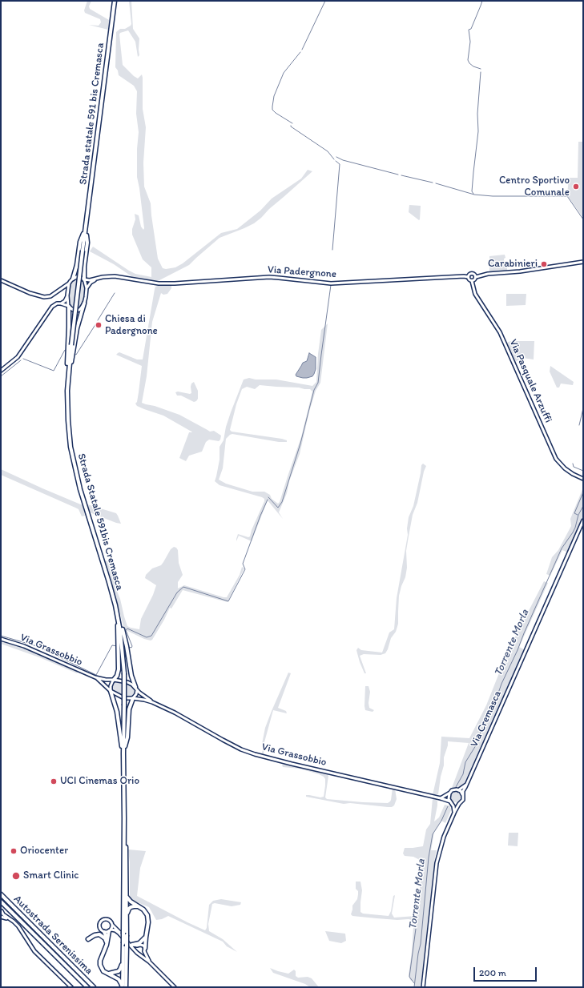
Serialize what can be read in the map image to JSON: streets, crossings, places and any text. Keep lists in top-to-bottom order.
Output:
{
  "streets": {
    "highway": ["Strada statale 591 bis Cremasca", "Strada Statale 591bis Cremasca", "Autostrada Serenissima"],
    "street": [
      "Via Padergnone",
      "Via Pasquale Arzuffi",
      "Via Grassobbio",
      "Via Cremasca"
    ]
  },
  "crossings": [
    ["Strada statale 591 bis Cremasca", "Strada Statale 591bis Cremasca"],
    ["Via Padergnone", "Via Pasquale Arzuffi"],
    ["Via Grassobbio", "Via Cremasca"]
  ],
  "water": ["Torrente Morla"],
  "places": [
    "Centro Sportivo Comunale",
    "Carabinieri",
    "Chiesa di Padergnone",
    "UCI Cinemas Orio",
    "Oriocenter",
    "Smart Clinic"
  ],
  "scale_bar": "200 m"
}
